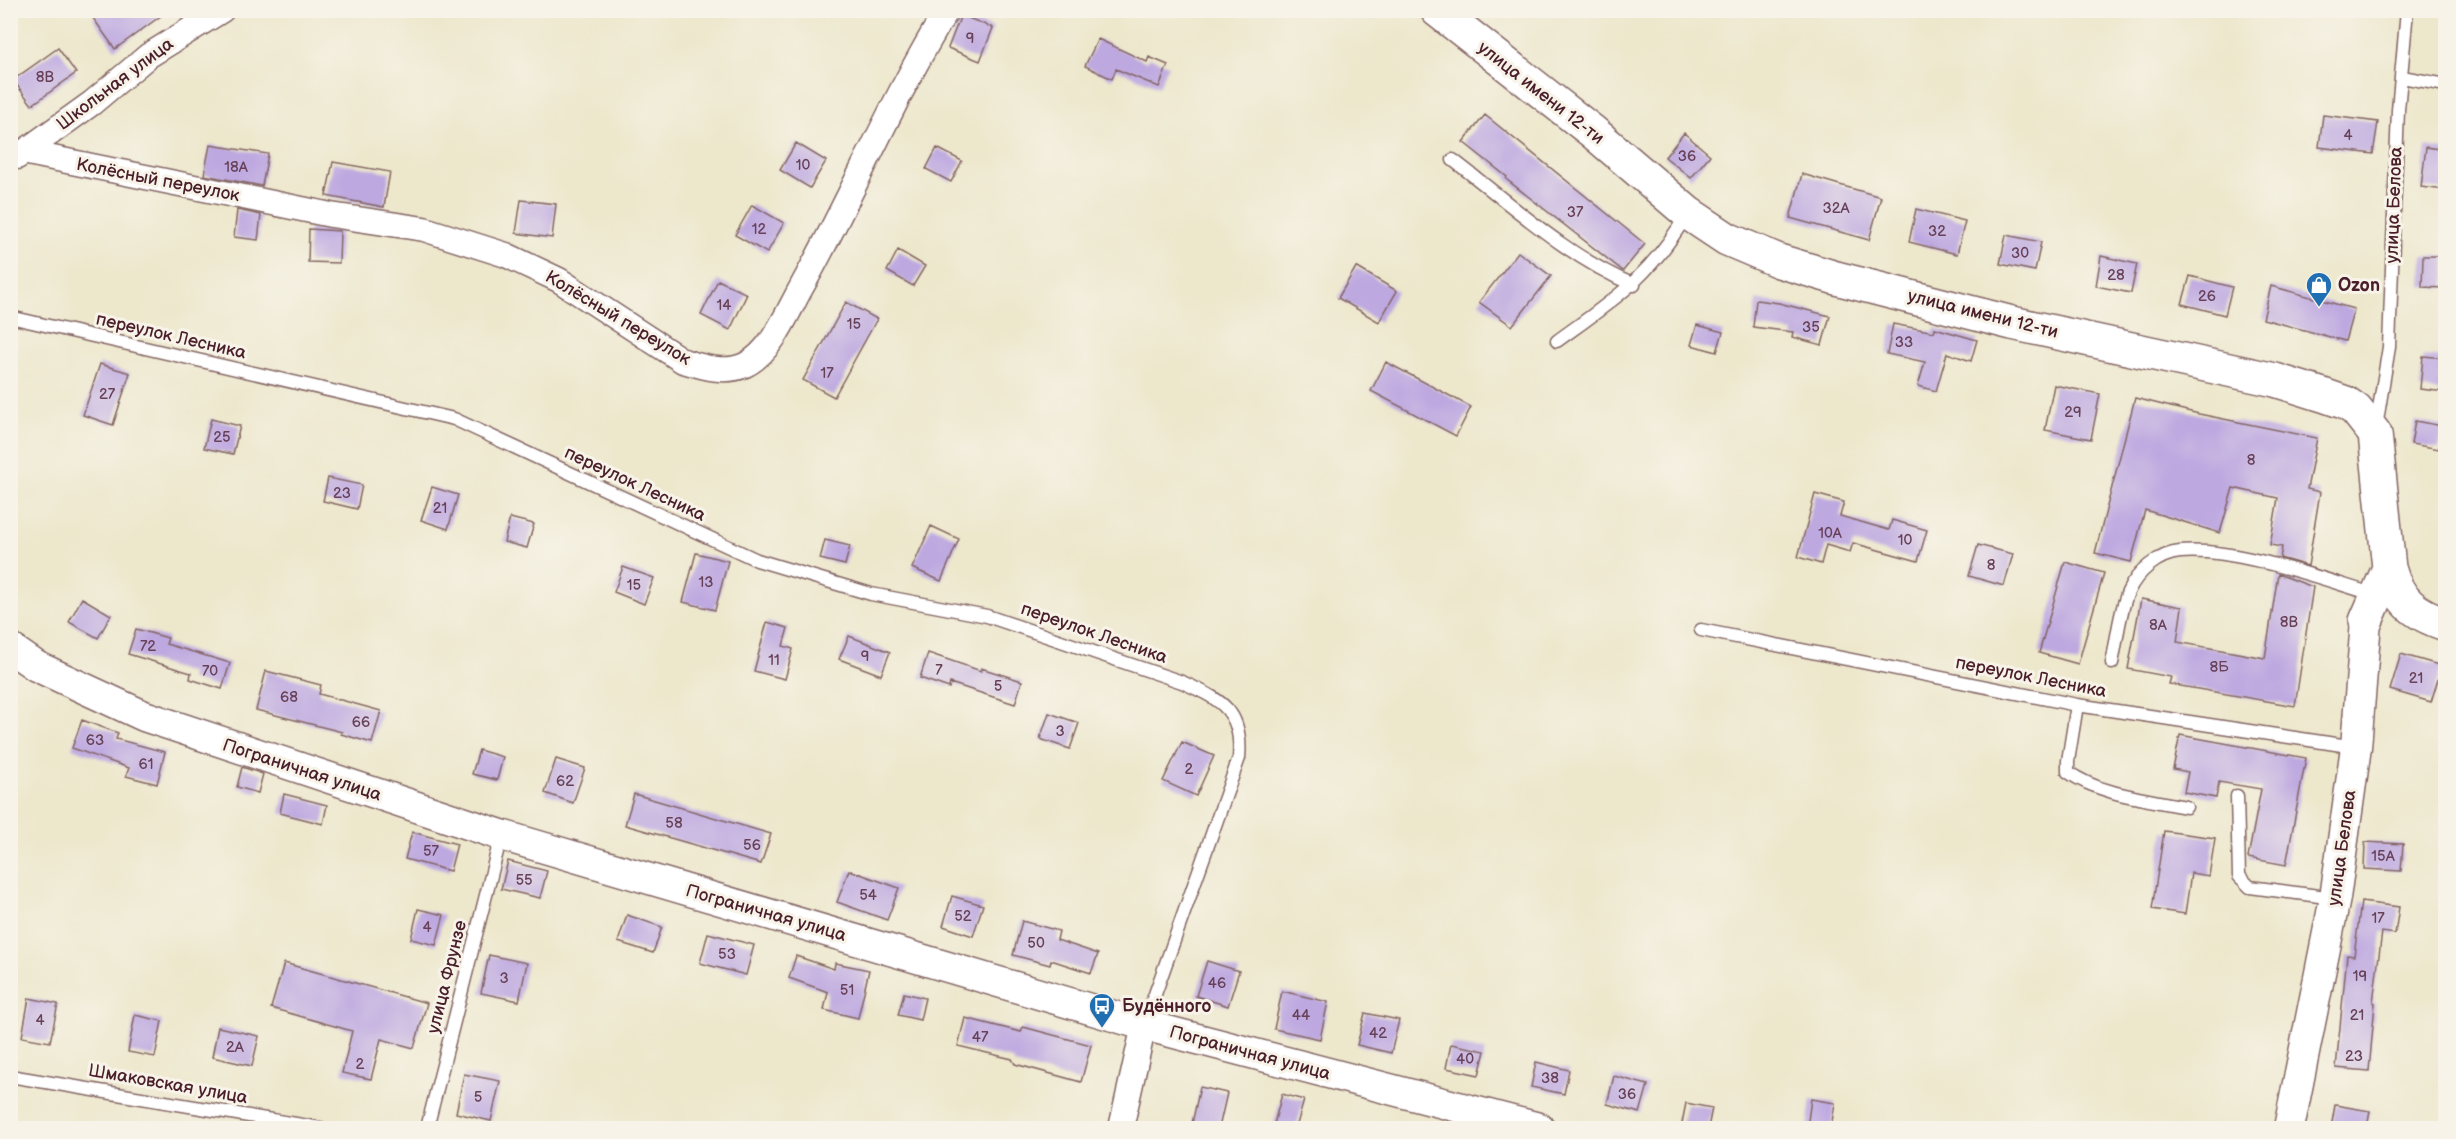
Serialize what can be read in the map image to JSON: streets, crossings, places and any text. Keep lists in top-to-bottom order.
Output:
{
  "streets": {
    "main road": ["улица имени 12-ти"],
    "street": [
      "Школьная улица",
      "Колёсный переулок",
      "улица Белова",
      "Пограничная улица"
    ],
    "lane": ["переулок Лесника", "улица Фрунзе", "Шмаковская улица"]
  },
  "crossings": [
    ["Школьная улица", "Колёсный переулок"],
    ["улица имени 12-ти", "улица Белова"],
    ["улица Белова", "переулок Лесника"],
    ["переулок Лесника", "Пограничная улица"],
    ["Пограничная улица", "улица Фрунзе"]
  ],
  "places": {
    "shop": ["Ozon"],
    "bus stop": ["Будённого"]
  },
  "house_numbers": [
    "9",
    "8В",
    "4",
    "36",
    "10",
    "18А",
    "32А",
    "37",
    "12",
    "32",
    "30",
    "28",
    "26",
    "14",
    "15",
    "35",
    "33",
    "17",
    "27",
    "29",
    "25",
    "8",
    "23",
    "21",
    "10А",
    "10",
    "8",
    "13",
    "15",
    "8В",
    "8А",
    "72",
    "9",
    "11",
    "8Б",
    "7",
    "70",
    "21",
    "5",
    "68",
    "66",
    "3",
    "63",
    "61",
    "2",
    "62",
    "58",
    "56",
    "57",
    "15А",
    "55",
    "54",
    "52",
    "17",
    "4",
    "50",
    "53",
    "19",
    "3",
    "46",
    "51",
    "44",
    "21",
    "4",
    "42",
    "47",
    "2А",
    "23",
    "40",
    "2",
    "38",
    "36",
    "5"
  ]
}
